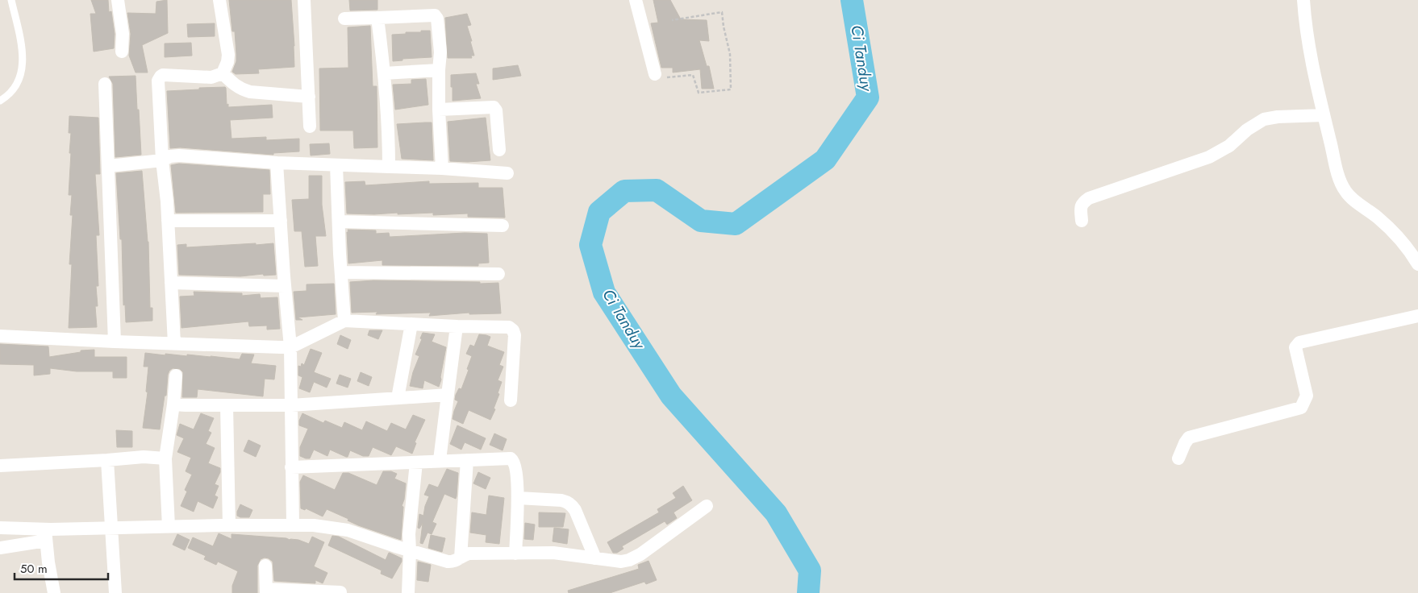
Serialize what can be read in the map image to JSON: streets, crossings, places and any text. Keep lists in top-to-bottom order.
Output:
{
  "water": ["Ci Tanduy"],
  "scale_bar": "50 m"
}
